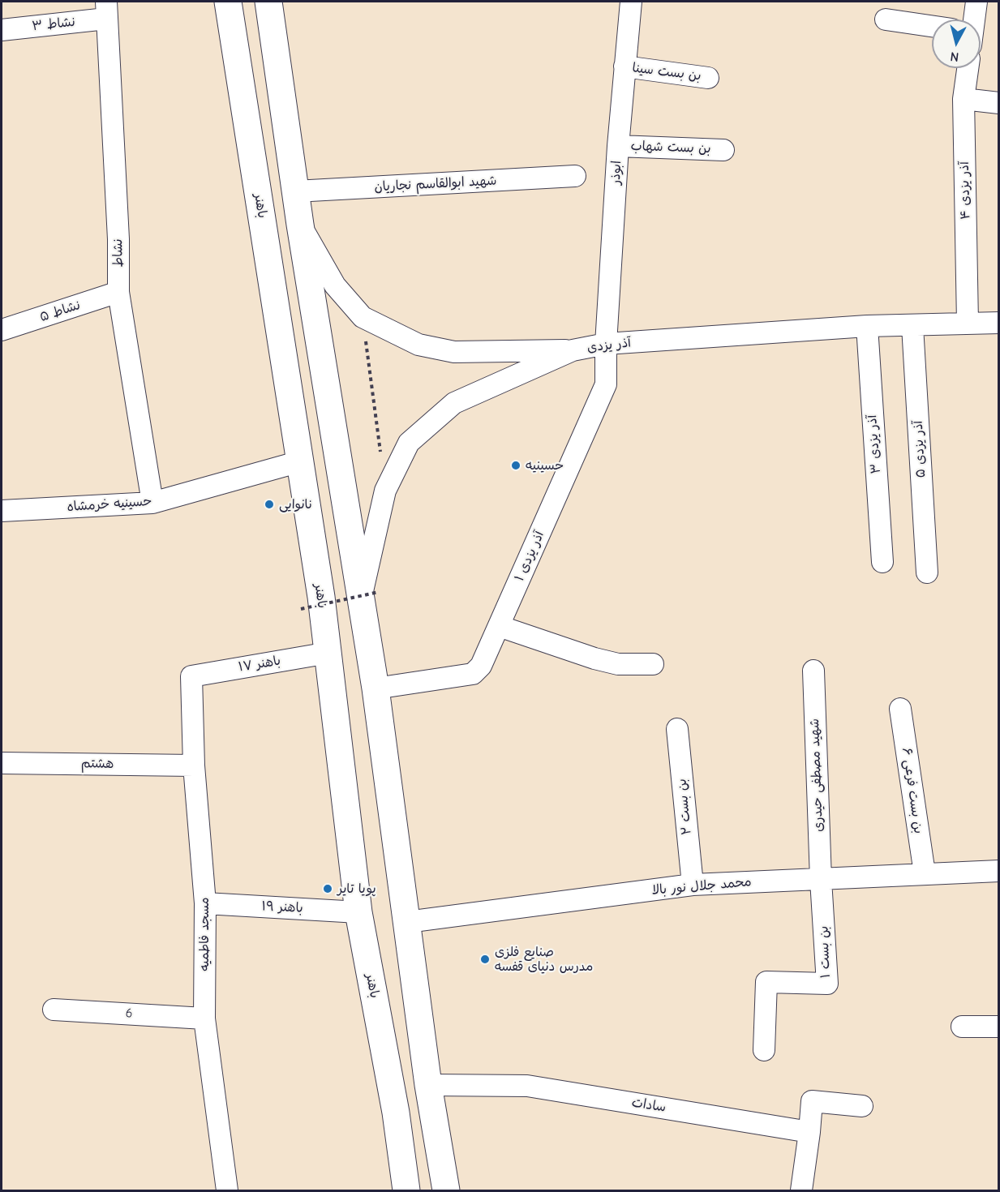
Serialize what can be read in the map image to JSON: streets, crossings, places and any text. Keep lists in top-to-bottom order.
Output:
{
  "streets": {
    "main road": ["باهنر"],
    "street": [
      "نشاط ۳",
      "بن بست سینا",
      "بن بست شهاب",
      "ابوذر",
      "شهید ابوالقاسم نجاریان",
      "۴ آذر یزدی",
      "نشاط",
      "نشاط ۵",
      "آذر یزدی",
      "آذر یزدی ۳",
      "آذر یزدی ۵",
      "حسینیه خرمشاه",
      "آذر یزدی ۱",
      "باهنر ۱۷",
      "هشتم",
      "شهید مصطفی حیدری",
      "بن بست فرعی ۶",
      "بن بست ۲",
      "محمد جلال نور بالا",
      "باهنر ۱۹",
      "مسجد فاطمیه",
      "بن بست ۱",
      "6",
      "سادات"
    ]
  },
  "crossings": [
    ["نشاط ۳", "نشاط"],
    ["بن بست سینا", "ابوذر"],
    ["بن بست شهاب", "ابوذر"],
    ["ابوذر", "آذر یزدی"],
    ["ابوذر", "آذر یزدی ۱"],
    ["۴ آذر یزدی", "آذر یزدی"],
    ["باهنر", "حسینیه خرمشاه"],
    ["باهنر", "باهنر ۱۷"],
    ["باهنر", "باهنر ۱۹"],
    ["نشاط", "نشاط ۵"],
    ["نشاط", "حسینیه خرمشاه"],
    ["آذر یزدی", "آذر یزدی ۳"],
    ["آذر یزدی", "آذر یزدی ۵"],
    ["آذر یزدی", "آذر یزدی ۱"],
    ["باهنر ۱۷", "مسجد فاطمیه"],
    ["هشتم", "مسجد فاطمیه"],
    ["شهید مصطفی حیدری", "محمد جلال نور بالا"],
    ["شهید مصطفی حیدری", "بن بست ۱"],
    ["بن بست فرعی ۶", "محمد جلال نور بالا"],
    ["بن بست ۲", "محمد جلال نور بالا"],
    ["محمد جلال نور بالا", "بن بست ۱"],
    ["باهنر ۱۹", "مسجد فاطمیه"],
    ["مسجد فاطمیه", "6"]
  ],
  "places": [
    "حسینیه",
    "نانوایی",
    "پویا تایر",
    "صنایع فلزی مدرس دنیای قفسه"
  ],
  "north": "bottom"
}
